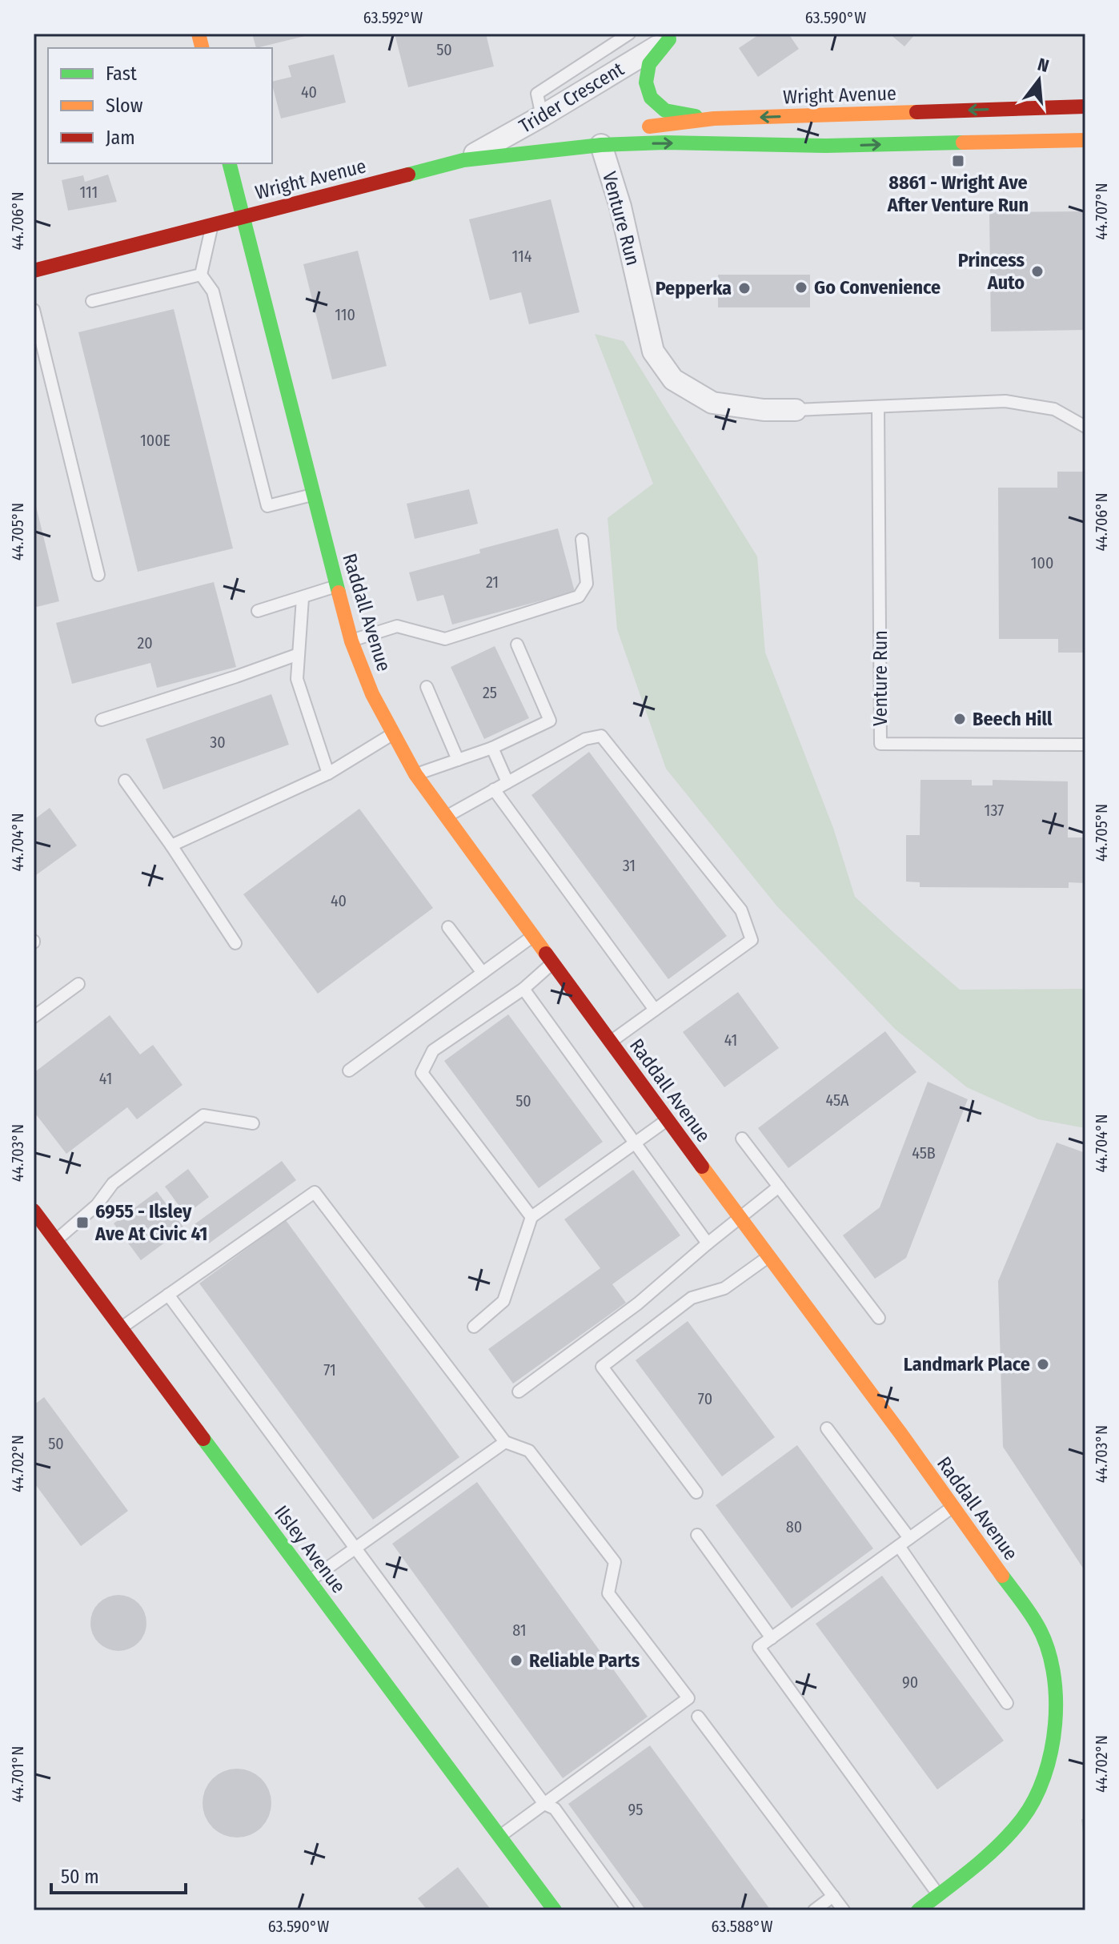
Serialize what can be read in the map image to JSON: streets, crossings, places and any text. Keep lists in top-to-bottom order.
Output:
{
  "streets": {
    "street": [
      "Wright Avenue",
      "Trider Crescent",
      "Venture Run",
      "Raddall Avenue",
      "Ilsley Avenue"
    ]
  },
  "crossings": [
    ["Wright Avenue", "Trider Crescent"],
    ["Wright Avenue", "Venture Run"],
    ["Wright Avenue", "Raddall Avenue"]
  ],
  "places": {
    "transit": ["8861 - Wright Ave After Venture Run", "6955 - Ilsley Ave At Civic 41"],
    "other": [
      "Princess Auto",
      "Go Convenience",
      "Pepperka",
      "Beech Hill",
      "Landmark Place",
      "Reliable Parts"
    ]
  },
  "house_numbers": [
    "50",
    "40",
    "111",
    "114",
    "110",
    "100E",
    "100",
    "21",
    "20",
    "25",
    "30",
    "137",
    "31",
    "40",
    "41",
    "41",
    "45A",
    "50",
    "45B",
    "71",
    "70",
    "50",
    "80",
    "81",
    "90",
    "95"
  ],
  "legend": ["Fast", "Slow", "Jam"],
  "scale_bar": "50 m",
  "north": "top",
  "coordinates": [
    "63.592°W",
    "63.590°W",
    "44.707°N",
    "44.706°N",
    "44.705°N",
    "44.704°N",
    "44.703°N",
    "44.702°N",
    "44.701°N",
    "63.588°W"
  ]
}
